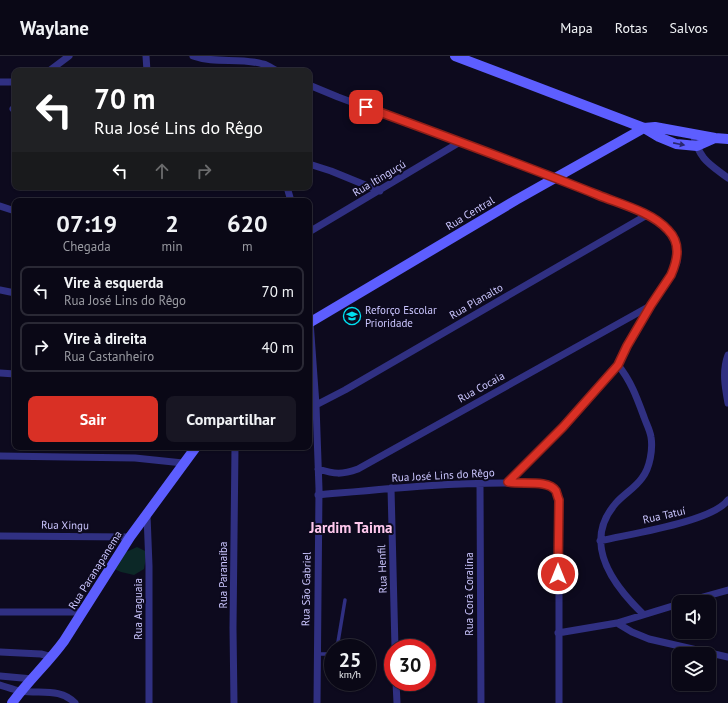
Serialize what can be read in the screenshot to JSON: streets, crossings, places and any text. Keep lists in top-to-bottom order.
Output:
{
  "streets": {
    "street": [
      "Rua Itinguçú",
      "Rua Central",
      "Rua Planalto",
      "Rua Cocaia",
      "Rua José Lins do Rêgo",
      "Rua Tatuí",
      "Rua Xingu",
      "Rua Henfil",
      "Rua Paranapanema",
      "Rua Paranaíba",
      "Rua São Gabriel",
      "Rua Corá Coralina",
      "Rua Araguaia"
    ]
  },
  "crossings": [
    ["Rua Planalto", "Rua São Gabriel"],
    ["Rua Cocaia", "Rua São Gabriel"],
    ["Rua José Lins do Rêgo", "Rua Henfil"],
    ["Rua José Lins do Rêgo", "Rua São Gabriel"],
    ["Rua José Lins do Rêgo", "Rua Corá Coralina"],
    ["Rua Xingu", "Rua Paranapanema"],
    ["Rua Paranapanema", "Rua Araguaia"]
  ],
  "districts": ["Jardim Taima"],
  "places": {
    "school or university": ["Reforço Escolar Prioridade"]
  },
  "page": {
    "header": "Waylane",
    "nav": ["Mapa", "Rotas", "Salvos"],
    "turn": ["70 m", "Rua José Lins do Rêgo"],
    "eta": [
      "07:19",
      "Chegada",
      "2",
      "min",
      "620",
      "m"
    ],
    "list": [
      {
        "name": "Vire à esquerda",
        "note": "Rua José Lins do Rêgo",
        "value": "70 m"
      },
      {
        "name": "Vire à direita",
        "note": "Rua Castanheiro",
        "value": "40 m"
      }
    ],
    "buttons": ["Sair", "Compartilhar"],
    "speed": "25 km/h",
    "limit": "30"
  }
}
